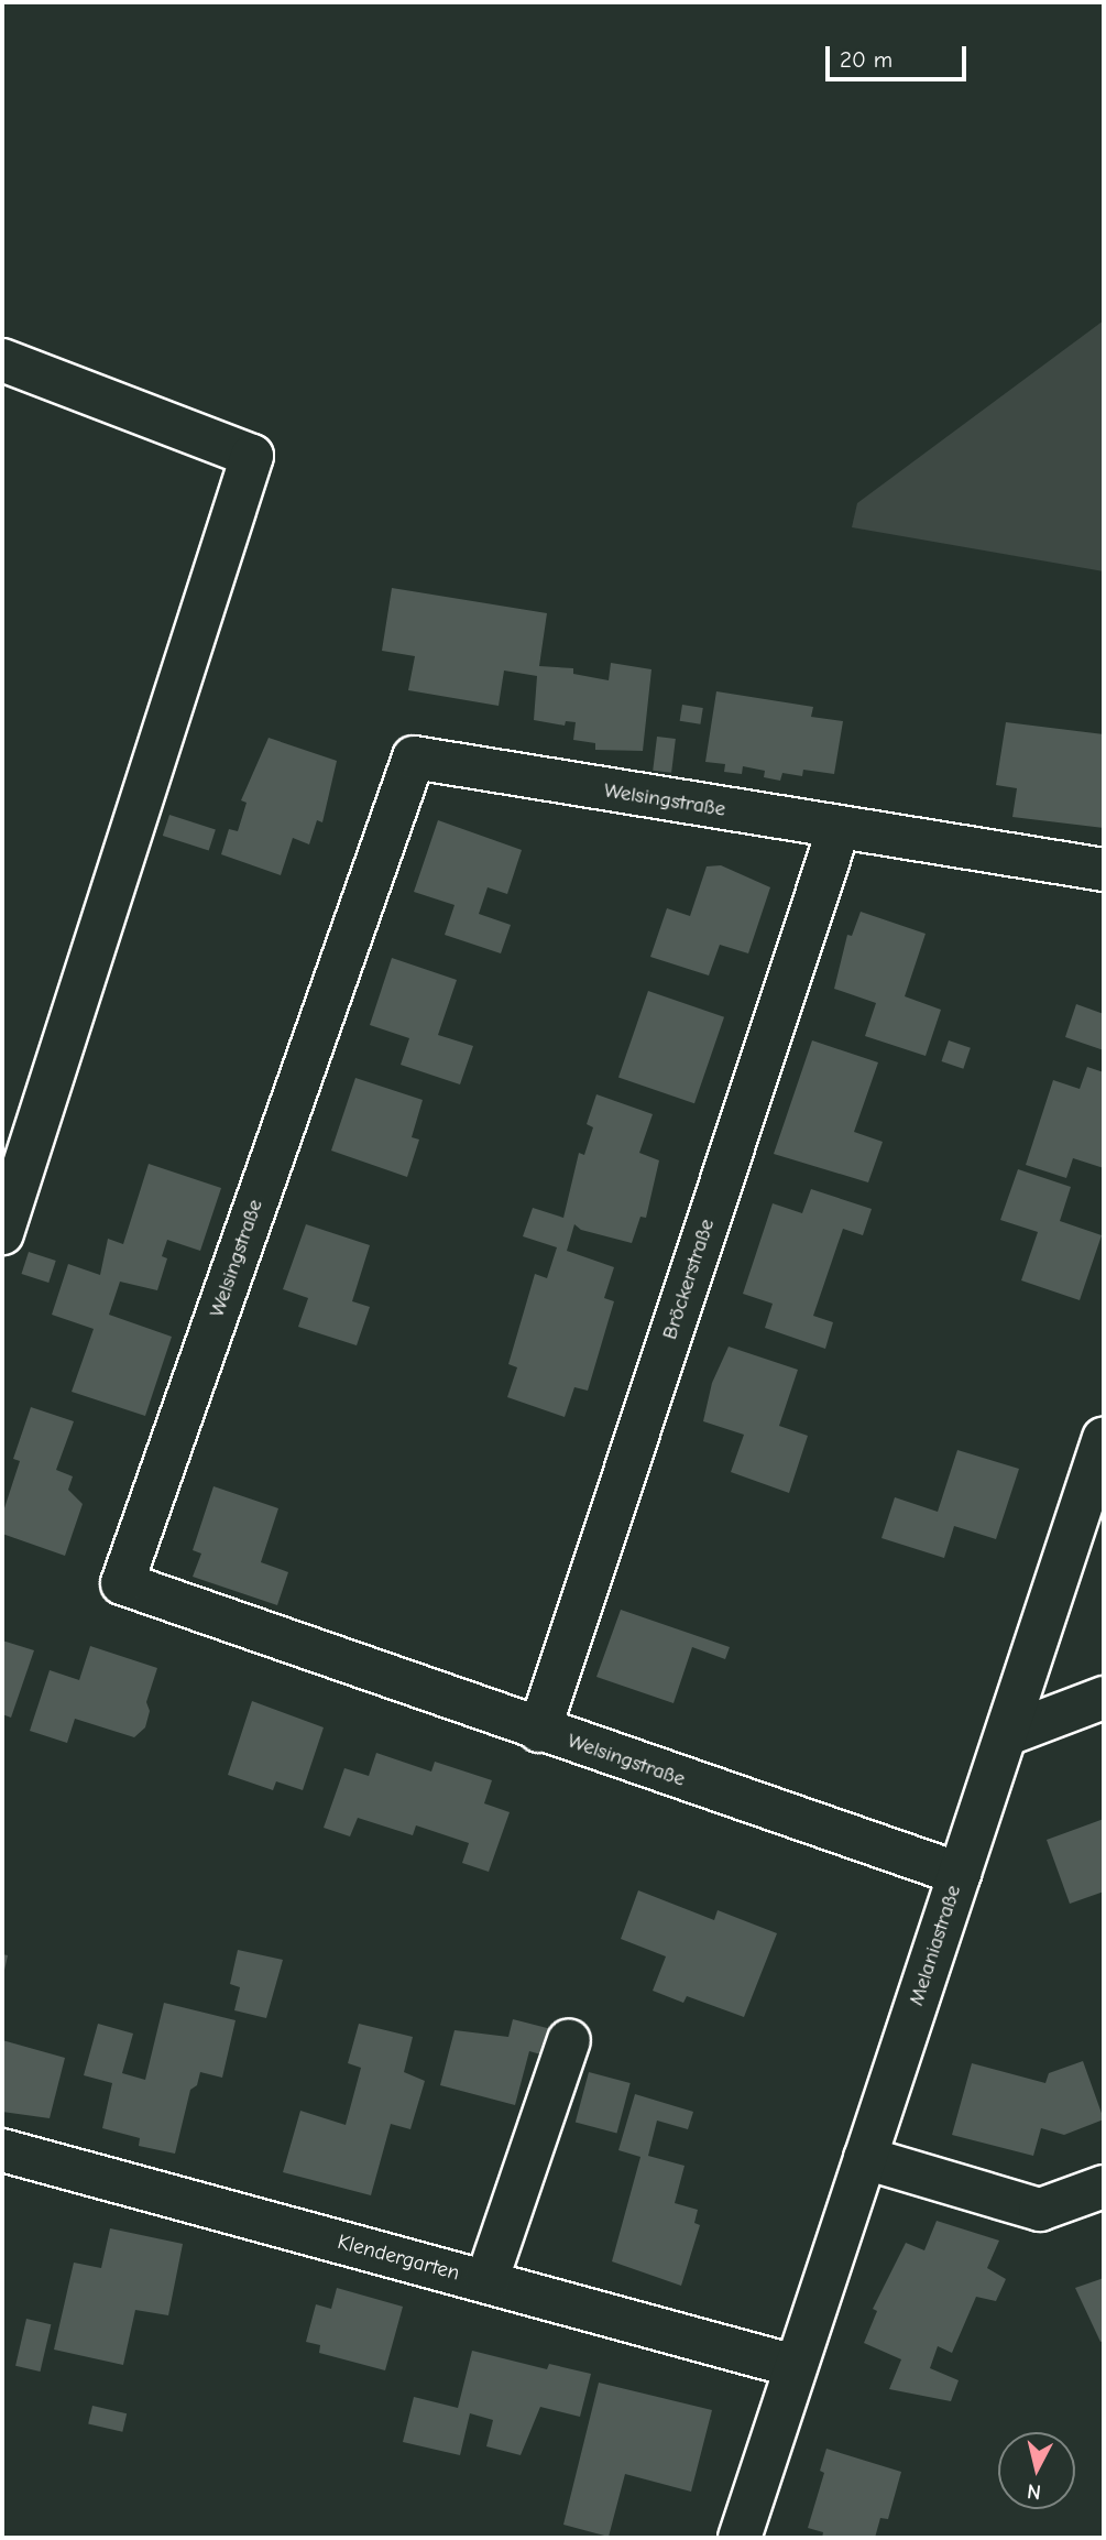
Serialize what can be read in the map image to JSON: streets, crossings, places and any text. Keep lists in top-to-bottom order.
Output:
{
  "streets": {
    "street": [
      "Welsingstraße",
      "Bröckerstraße",
      "Melaniastraße",
      "Klendergarten"
    ]
  },
  "crossings": [
    ["Welsingstraße", "Bröckerstraße"],
    ["Welsingstraße", "Melaniastraße"],
    ["Melaniastraße", "Klendergarten"]
  ],
  "scale_bar": "20 m",
  "north": "bottom"
}
